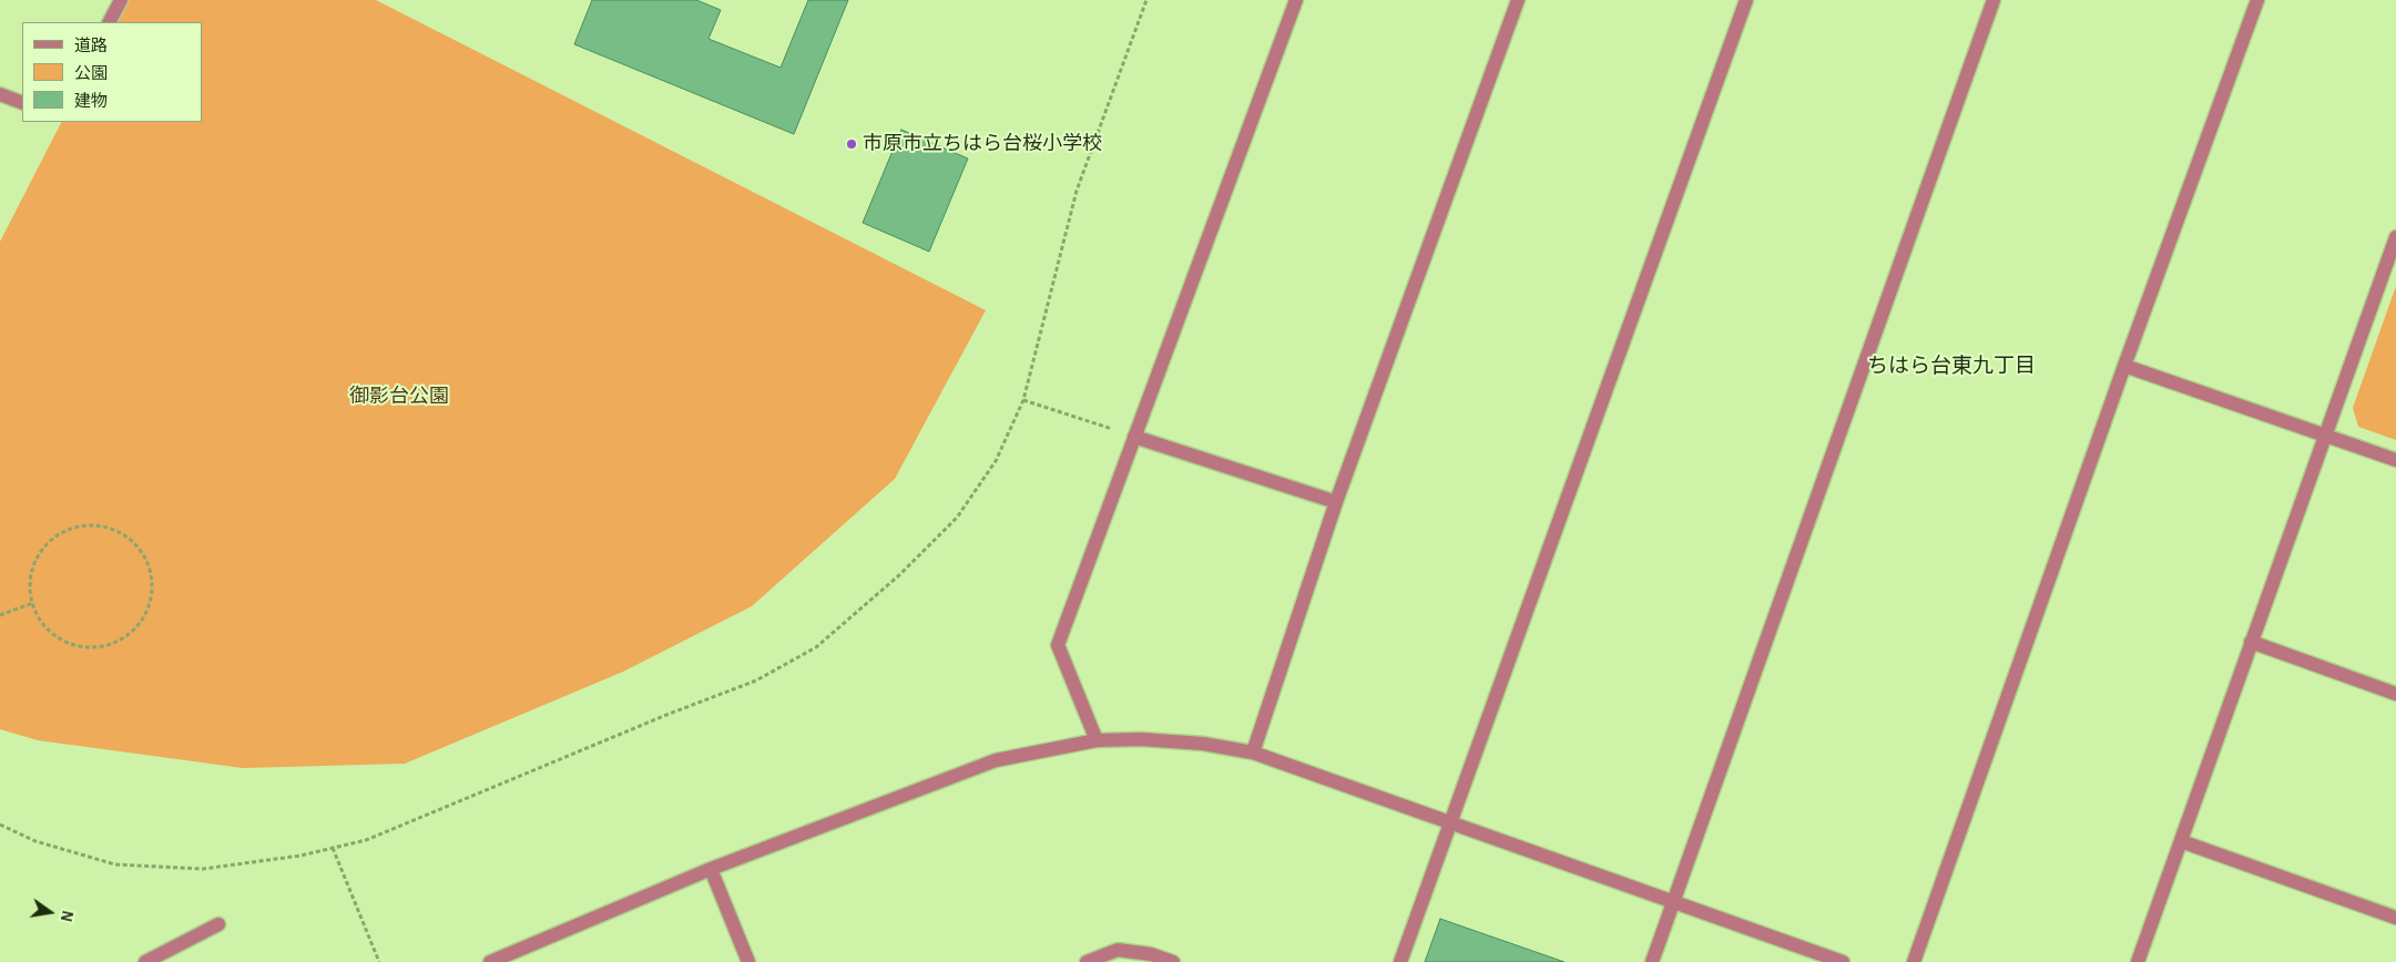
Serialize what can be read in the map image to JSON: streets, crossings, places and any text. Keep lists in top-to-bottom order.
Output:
{
  "districts": ["ちはら台東九丁目"],
  "parks": ["御影台公園"],
  "places": ["市原市立ちはら台桜小学校"],
  "legend": ["道路", "公園", "建物"],
  "north": "right"
}
